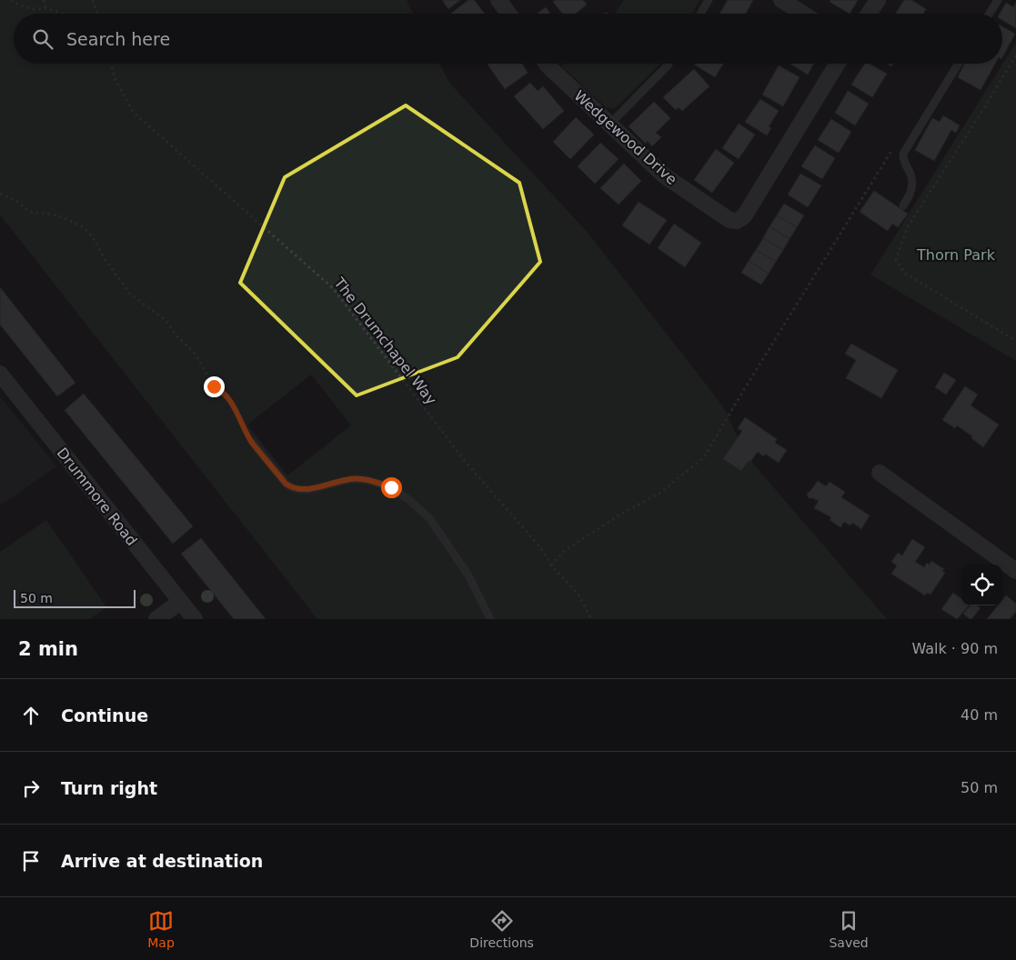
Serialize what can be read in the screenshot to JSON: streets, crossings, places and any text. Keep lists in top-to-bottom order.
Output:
{
  "streets": {
    "street": ["Wedgewood Drive", "Drummore Road"],
    "path": ["The Drumchapel Way"]
  },
  "parks": ["Thorn Park"],
  "scale_bar": "50 m",
  "page": {
    "search": "Search here",
    "scale": "50 m",
    "heading": ["2 min", "Walk · 90 m"],
    "list": [
      ["Continue", "40 m"],
      ["Turn right", "50 m"],
      "Arrive at destination"
    ],
    "nav": ["Map", "Directions", "Saved"]
  }
}
